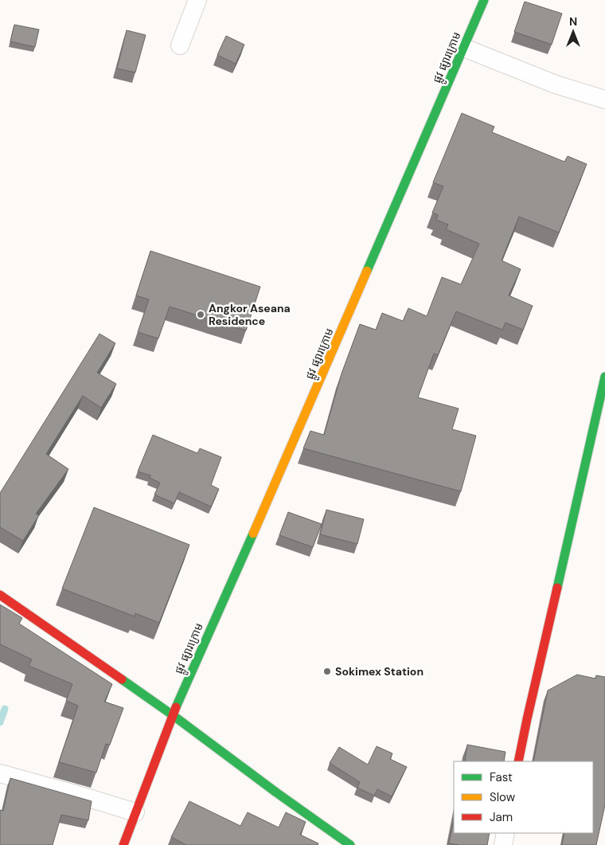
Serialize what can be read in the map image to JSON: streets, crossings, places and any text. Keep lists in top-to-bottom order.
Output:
{
  "streets": {
    "main road": ["ផ្លូវ ផ្សារក្រោម"]
  },
  "places": ["Angkor Aseana Residence", "Sokimex Station"],
  "legend": ["Fast", "Slow", "Jam"],
  "north": "top"
}
